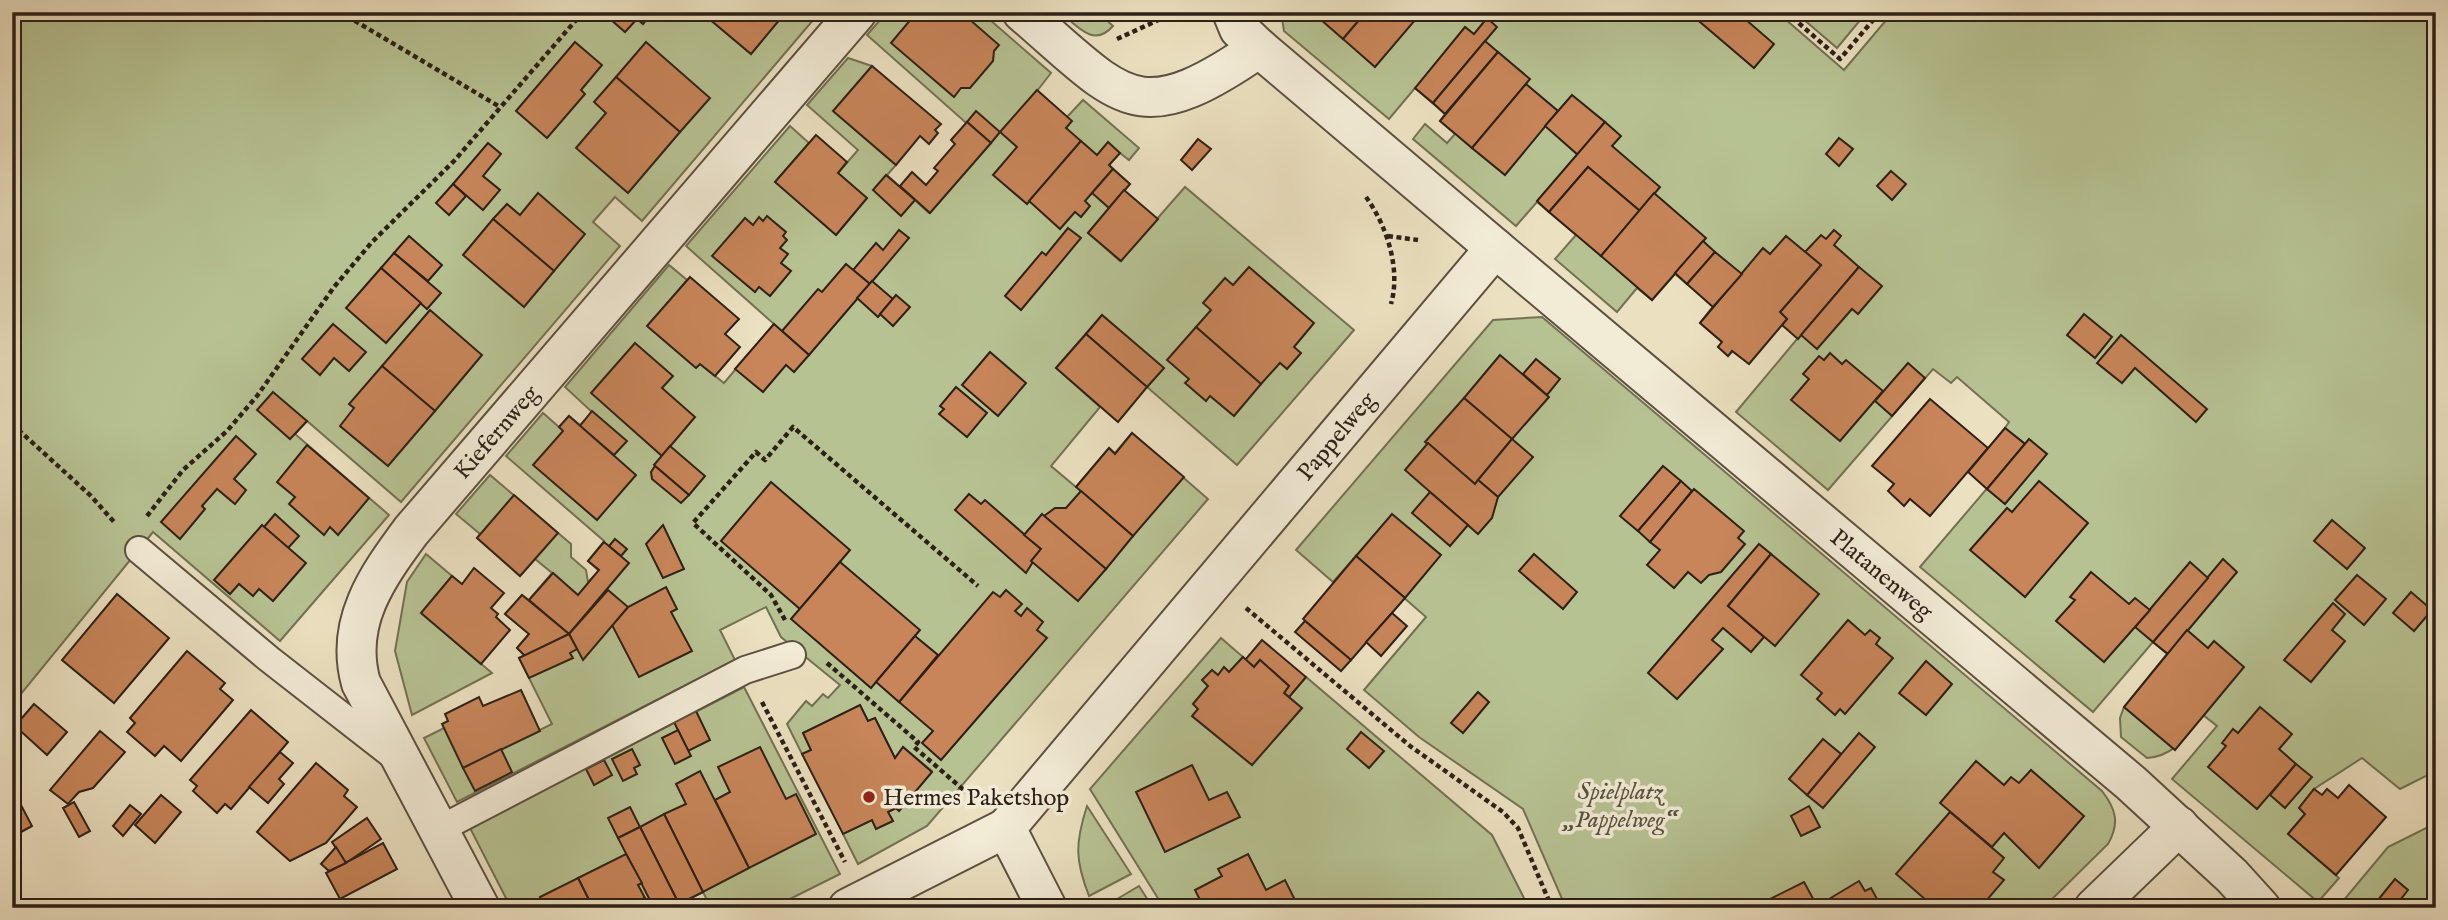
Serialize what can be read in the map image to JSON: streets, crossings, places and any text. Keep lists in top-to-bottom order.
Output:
{
  "streets": {
    "street": ["Kiefernweg", "Pappelweg", "Platanenweg"]
  },
  "crossings": [
    ["Pappelweg", "Platanenweg"]
  ],
  "parks": ["Spielplatz „Pappelweg“"],
  "places": ["Hermes Paketshop"]
}
